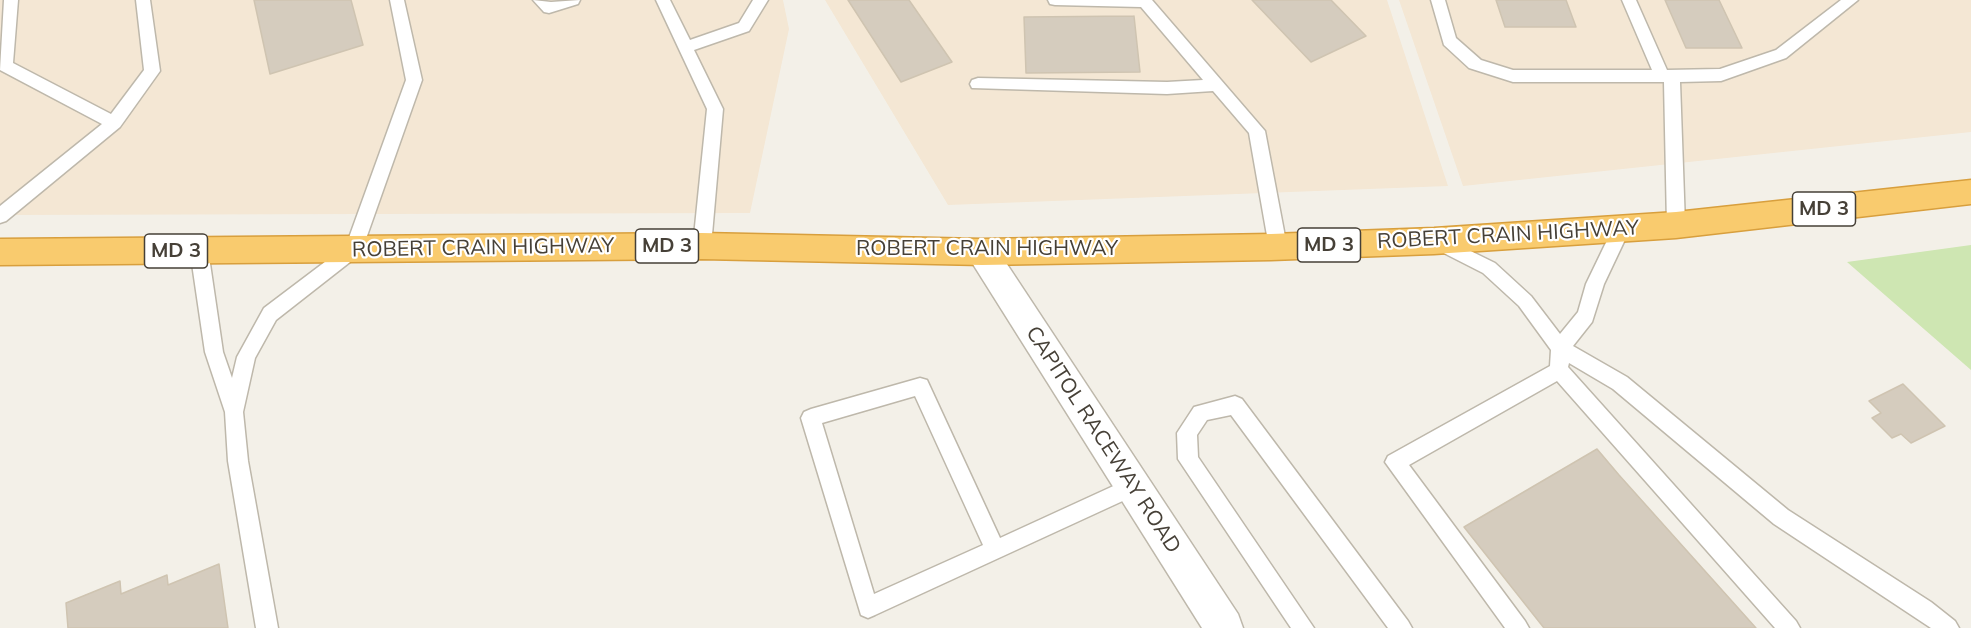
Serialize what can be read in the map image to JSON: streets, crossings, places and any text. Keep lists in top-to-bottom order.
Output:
{
  "streets": {
    "highway": ["MD 3", "ROBERT CRAIN HIGHWAY"],
    "street": ["CAPITOL RACEWAY ROAD"]
  },
  "crossings": [
    ["ROBERT CRAIN HIGHWAY", "CAPITOL RACEWAY ROAD"]
  ]
}
